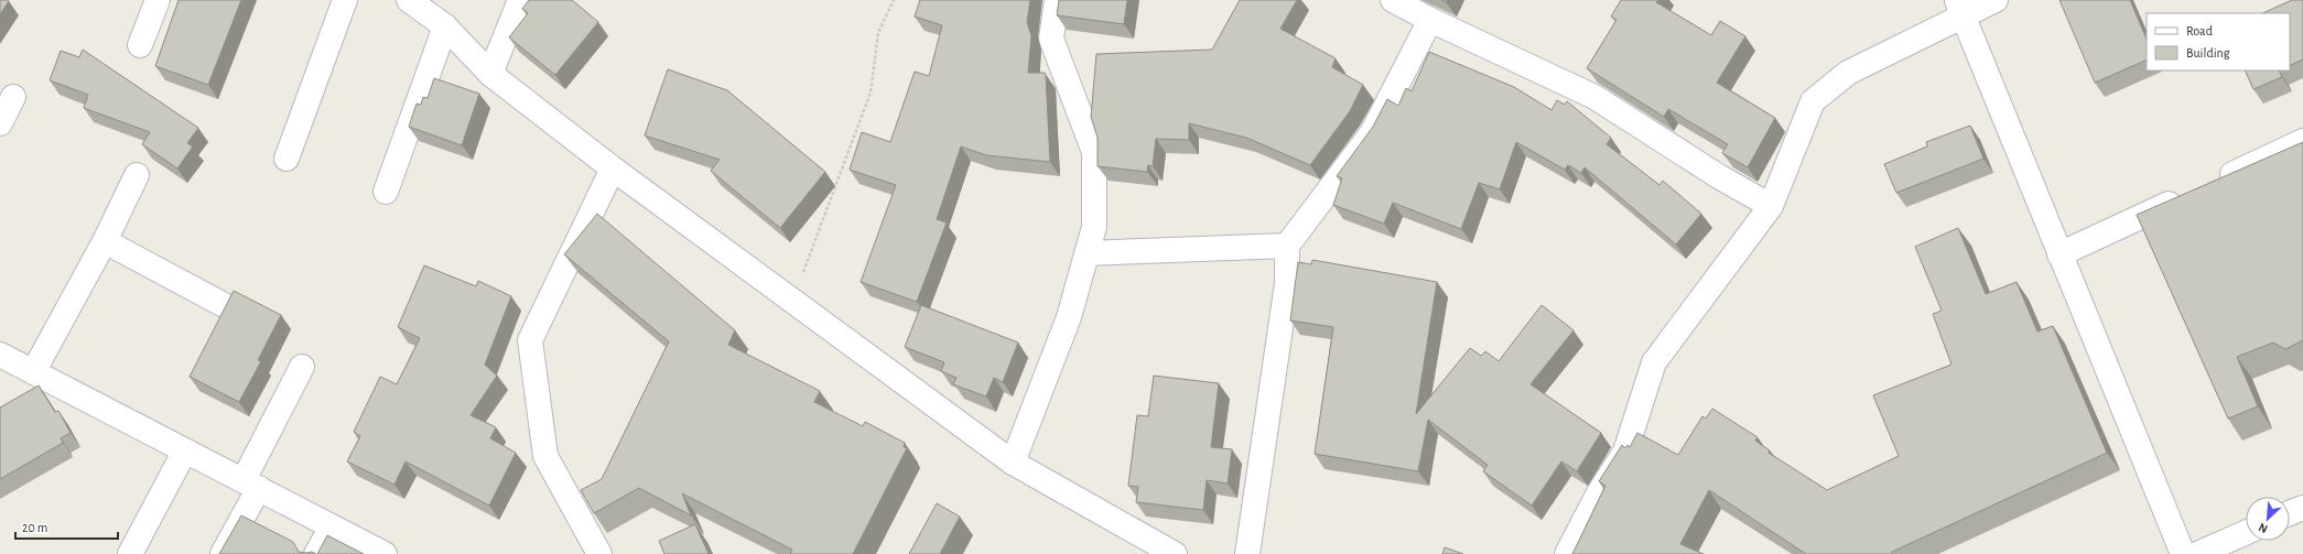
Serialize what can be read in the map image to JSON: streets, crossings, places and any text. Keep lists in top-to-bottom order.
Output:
{
  "legend": ["Road", "Building"],
  "scale_bar": "20 m",
  "north": "bottom left"
}
